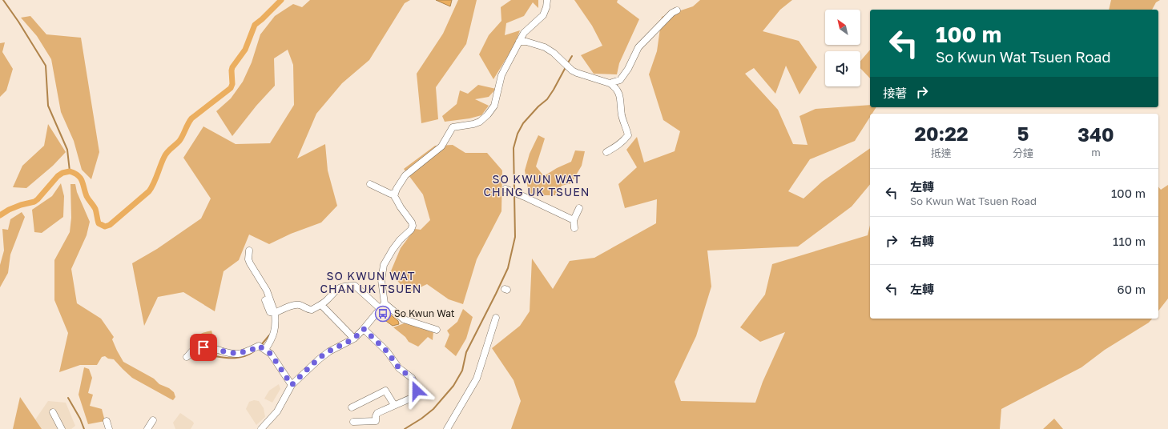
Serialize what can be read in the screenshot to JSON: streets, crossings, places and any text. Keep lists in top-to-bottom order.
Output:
{
  "districts": ["SO KWUN WAT CHING UK TSUEN", "SO KWUN WAT CHAN UK TSUEN"],
  "places": {
    "bus stop": ["So Kwun Wat"]
  },
  "north": "top left",
  "page": {
    "turn": ["100 m", "So Kwun Wat Tsuen Road"],
    "then": "接著",
    "eta": [
      "20:22",
      "抵達",
      "5",
      "分鐘",
      "340",
      "m"
    ],
    "list": [
      {
        "name": "左轉",
        "note": "So Kwun Wat Tsuen Road",
        "value": "100 m"
      },
      {
        "name": "右轉",
        "value": "110 m"
      },
      {
        "name": "左轉",
        "value": "60 m"
      }
    ]
  }
}
